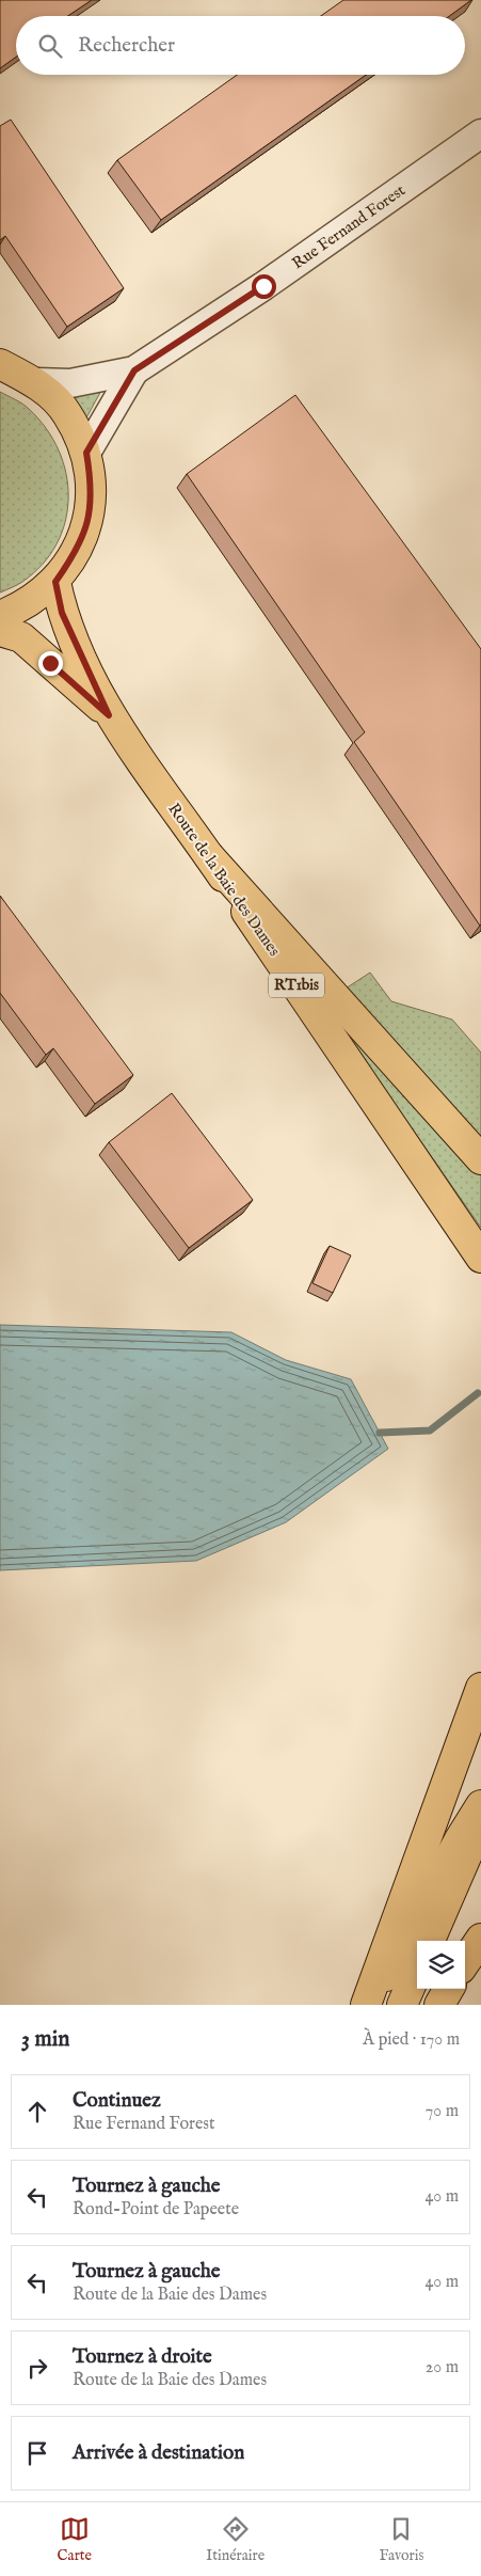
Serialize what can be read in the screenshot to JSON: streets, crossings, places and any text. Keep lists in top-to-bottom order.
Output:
{
  "streets": {
    "main road": ["Route de la Baie des Dames", "RT1bis"],
    "street": ["Rue Fernand Forest"]
  },
  "page": {
    "search": "Rechercher",
    "heading": ["3 min", "À pied · 170 m"],
    "list": [
      ["Continuez", "Rue Fernand Forest", "70 m"],
      ["Tournez à gauche", "Rond-Point de Papeete", "40 m"],
      ["Tournez à gauche", "Route de la Baie des Dames", "40 m"],
      ["Tournez à droite", "Route de la Baie des Dames", "20 m"],
      "Arrivée à destination"
    ],
    "nav": ["Carte", "Itinéraire", "Favoris"]
  }
}
